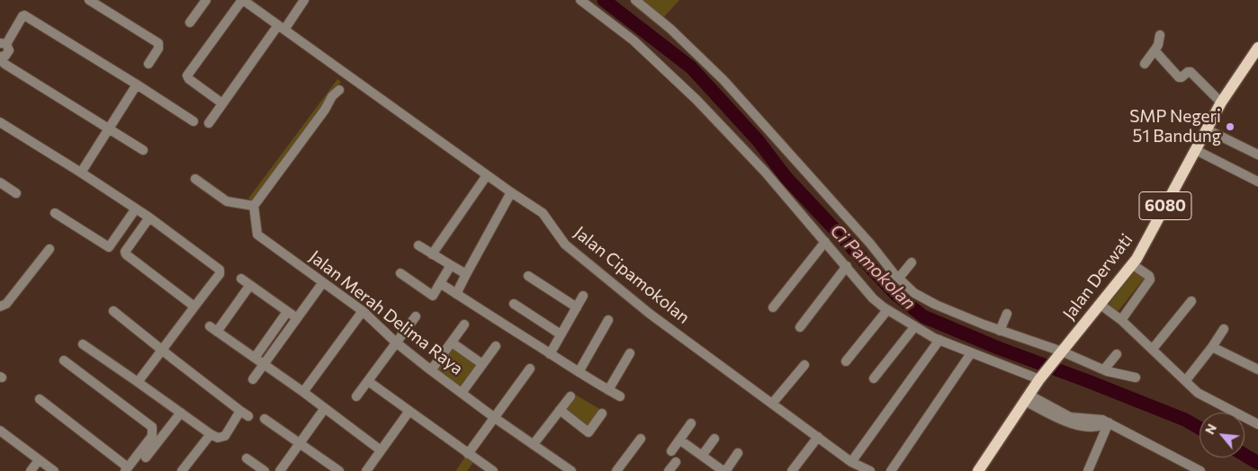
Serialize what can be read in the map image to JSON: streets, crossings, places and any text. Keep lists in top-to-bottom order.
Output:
{
  "streets": {
    "main road": ["6080", "Jalan Derwati"],
    "street": ["Jalan Cipamokolan", "Jalan Merah Delima Raya"]
  },
  "water": ["Ci Pamokolan"],
  "places": ["SMP Negeri 51 Bandung"],
  "north": "top left"
}
